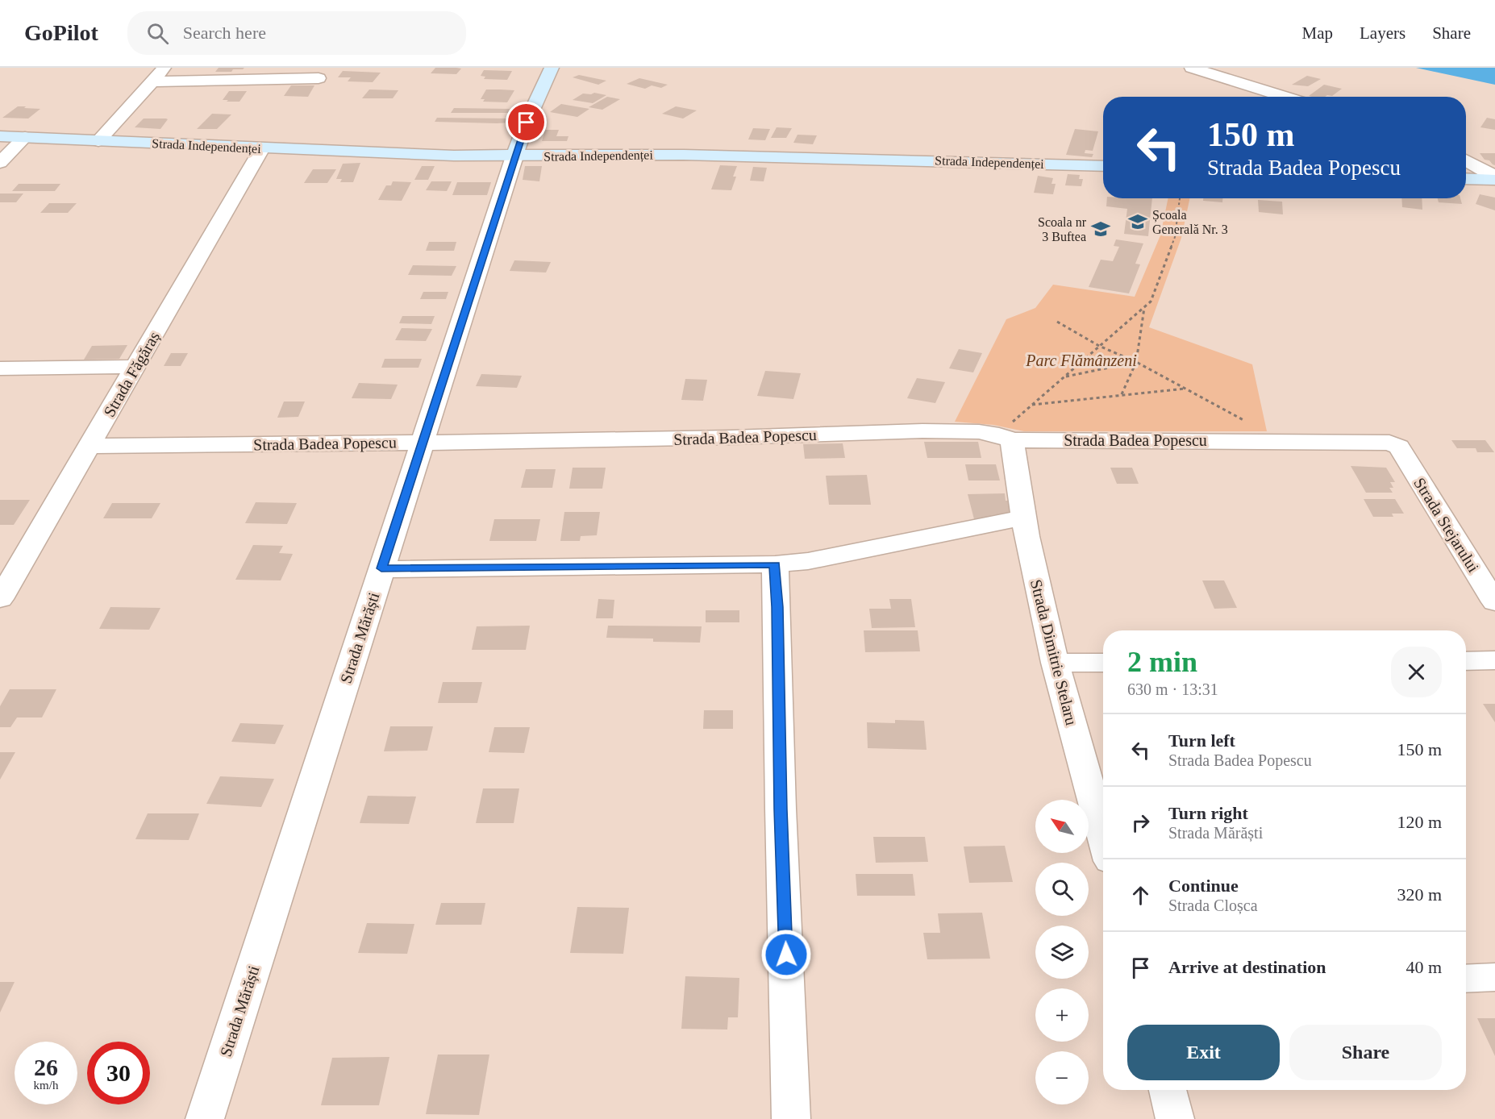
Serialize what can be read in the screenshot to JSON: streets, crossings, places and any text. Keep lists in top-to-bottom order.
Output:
{
  "streets": {
    "street": [
      "Strada Independenței",
      "Strada Făgăraș",
      "Strada Badea Popescu",
      "Strada Stejarului",
      "Strada Mărăști",
      "Strada Dimitrie Stelaru"
    ]
  },
  "crossings": [
    ["Strada Independenței", "Strada Făgăraș"],
    ["Strada Independenței", "Strada Mărăști"],
    ["Strada Făgăraș", "Strada Badea Popescu"],
    ["Strada Badea Popescu", "Strada Stejarului"],
    ["Strada Badea Popescu", "Strada Mărăști"],
    ["Strada Badea Popescu", "Strada Dimitrie Stelaru"]
  ],
  "parks": ["Parc Flămânzeni"],
  "places": {
    "school or university": ["Școala Generală Nr. 3", "Scoala nr 3 Buftea"]
  },
  "north": "top left",
  "page": {
    "header": "GoPilot",
    "search": "Search here",
    "nav": ["Map", "Layers", "Share"],
    "turn": ["150 m", "Strada Badea Popescu"],
    "heading": ["2 min", "630 m · 13:31"],
    "list": [
      {
        "name": "Turn left",
        "note": "Strada Badea Popescu",
        "value": "150 m"
      },
      {
        "name": "Turn right",
        "note": "Strada Mărăști",
        "value": "120 m"
      },
      {
        "name": "Continue",
        "note": "Strada Cloșca",
        "value": "320 m"
      },
      {
        "name": "Arrive at destination",
        "value": "40 m"
      }
    ],
    "map_buttons": ["+", "−"],
    "buttons": ["Exit", "Share"],
    "speed": "26 km/h",
    "limit": "30"
  }
}
